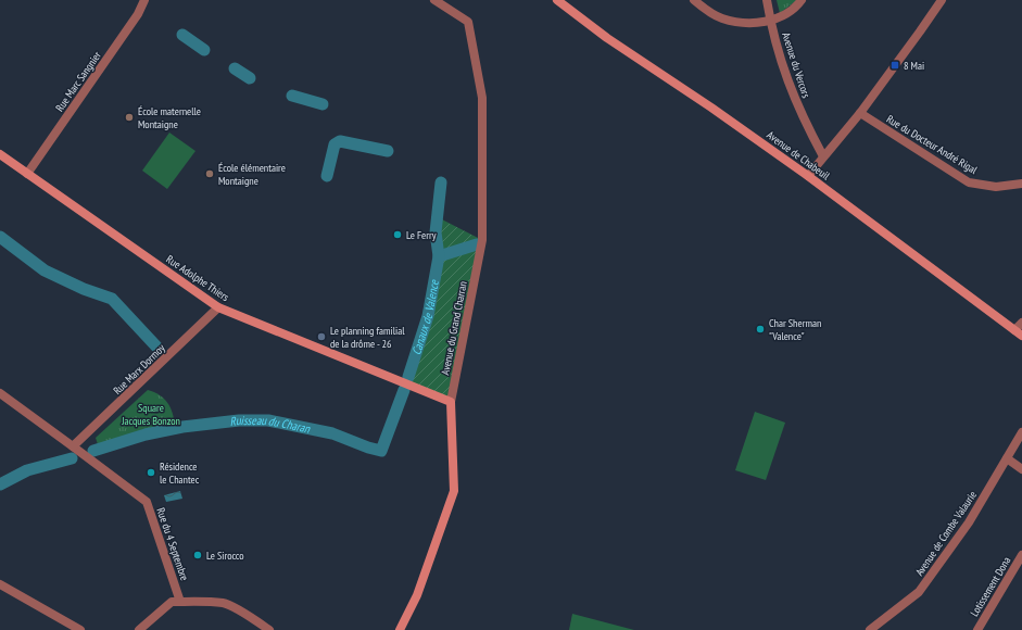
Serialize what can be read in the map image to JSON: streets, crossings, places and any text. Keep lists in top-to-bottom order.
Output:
{
  "streets": {
    "street": [
      "Avenue du Vercors",
      "Rue Marc Sangnier",
      "Rue du Docteur André Rigal",
      "Avenue de Chabeuil",
      "Rue Adolphe Thiers",
      "Avenue du Grand Charran",
      "Rue Marx Dormoy",
      "Avenue de Combe Valaurie",
      "Rue du 4 Septembre",
      "Lotissement Dona"
    ]
  },
  "crossings": [
    ["Rue Marc Sangnier", "Rue Adolphe Thiers"],
    ["Rue Adolphe Thiers", "Avenue du Grand Charran"],
    ["Rue Adolphe Thiers", "Rue Marx Dormoy"],
    ["Rue Marx Dormoy", "Rue du 4 Septembre"]
  ],
  "water": ["Canaux de Valence", "Ruisseau du Charan"],
  "parks": ["Square Jacques Bonzon"],
  "places": {
    "transit": ["8 Mai"],
    "other": [
      "École maternelle Montaigne",
      "École élémentaire Montaigne",
      "Le Ferry",
      "Char Sherman \"Valence\"",
      "Le planning familial de la drôme - 26",
      "Résidence le Chantec",
      "Le Sirocco"
    ]
  }
}
